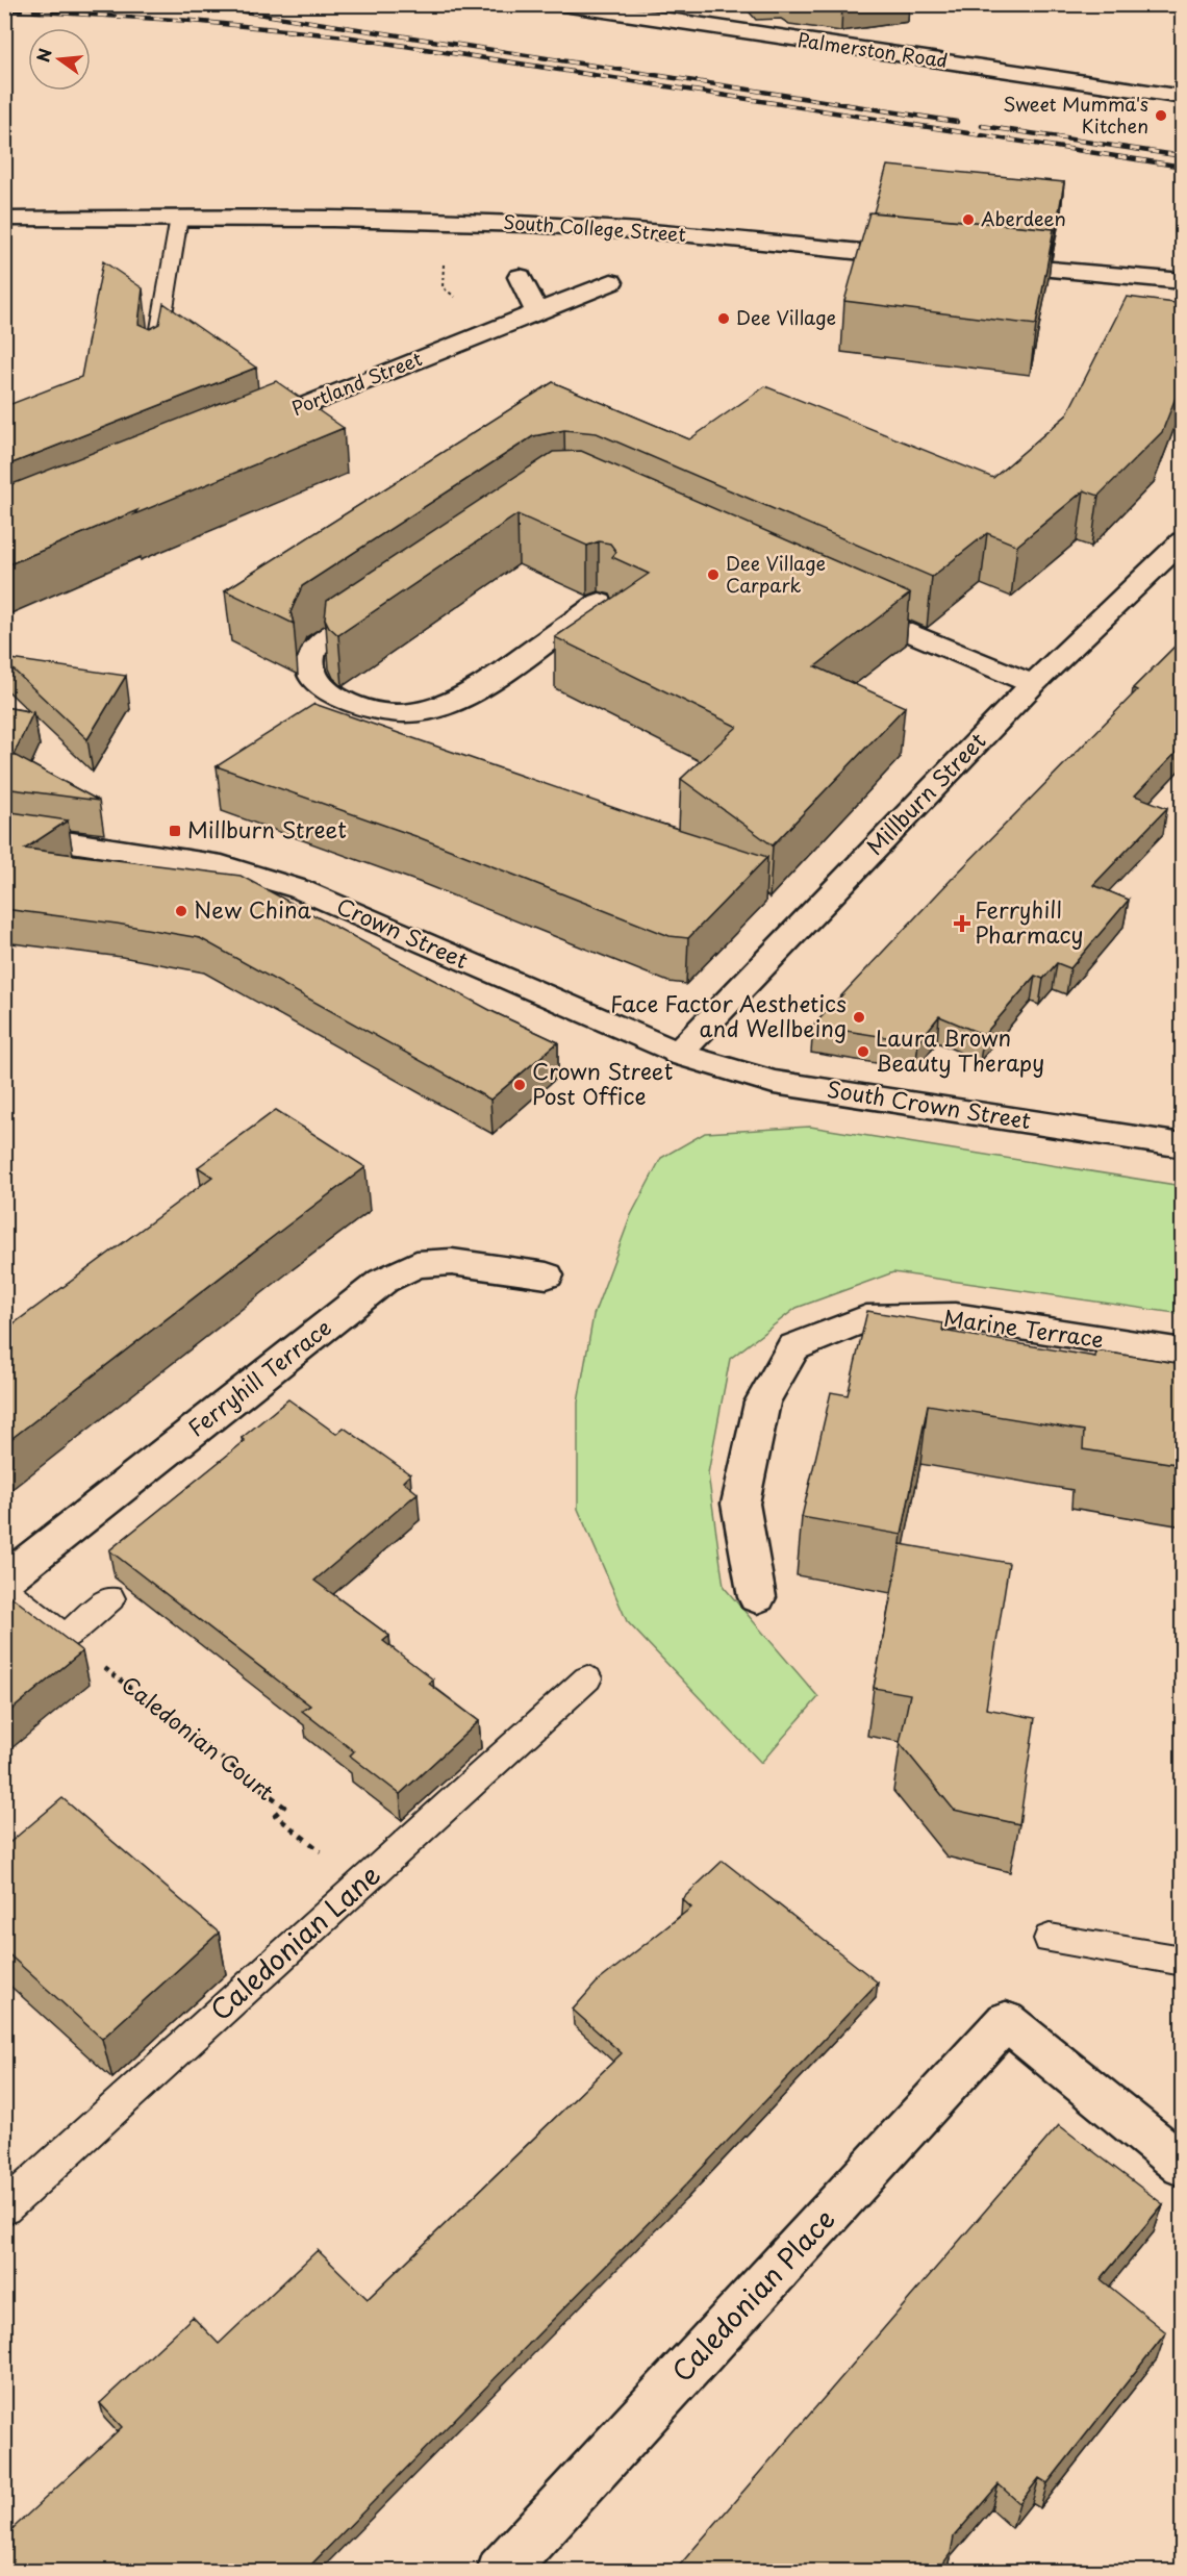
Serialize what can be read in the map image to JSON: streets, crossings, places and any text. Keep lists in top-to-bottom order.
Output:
{
  "streets": {
    "street": [
      "Palmerston Road",
      "South College Street",
      "Portland Street",
      "Millburn Street",
      "Crown Street",
      "South Crown Street",
      "Marine Terrace",
      "Ferryhill Terrace",
      "Caledonian Place"
    ],
    "lane": ["Caledonian Lane"],
    "path": ["Caledonian Court"]
  },
  "crossings": [
    ["Millburn Street", "Crown Street"],
    ["Millburn Street", "South Crown Street"],
    ["Crown Street", "South Crown Street"]
  ],
  "places": {
    "other": [
      "Sweet Mumma's Kitchen",
      "Aberdeen",
      "Dee Village",
      "Dee Village Carpark",
      "New China",
      "Face Factor Aesthetics and Wellbeing",
      "Laura Brown Beauty Therapy",
      "Crown Street Post Office"
    ],
    "transit": ["Millburn Street"],
    "health": ["Ferryhill Pharmacy"]
  },
  "north": "left"
}
